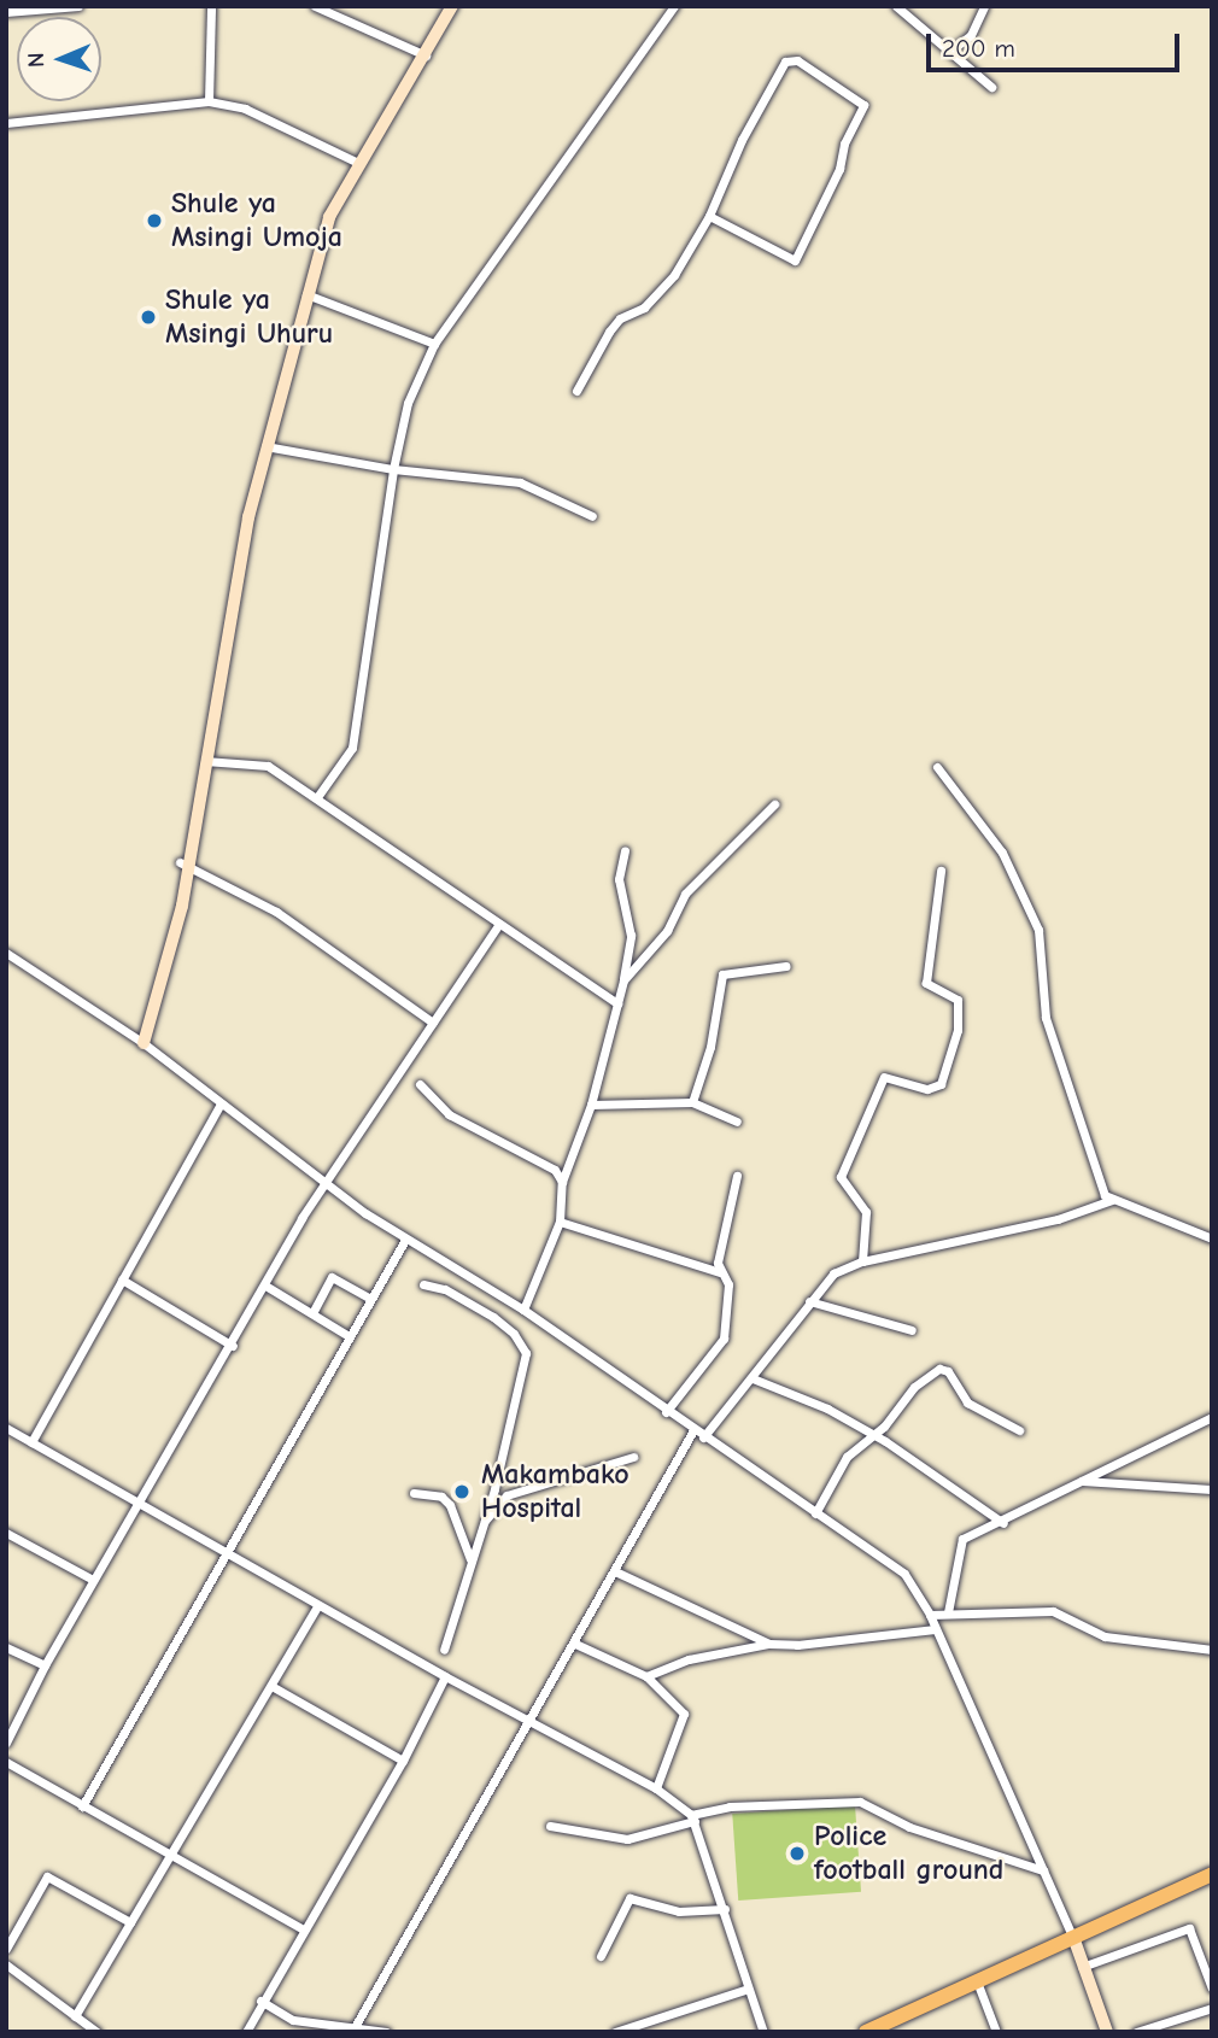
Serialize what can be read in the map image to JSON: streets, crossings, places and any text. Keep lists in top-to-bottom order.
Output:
{
  "places": [
    "Shule ya Msingi Umoja",
    "Shule ya Msingi Uhuru",
    "Makambako Hospital",
    "Police football ground"
  ],
  "scale_bar": "200 m",
  "north": "left"
}
